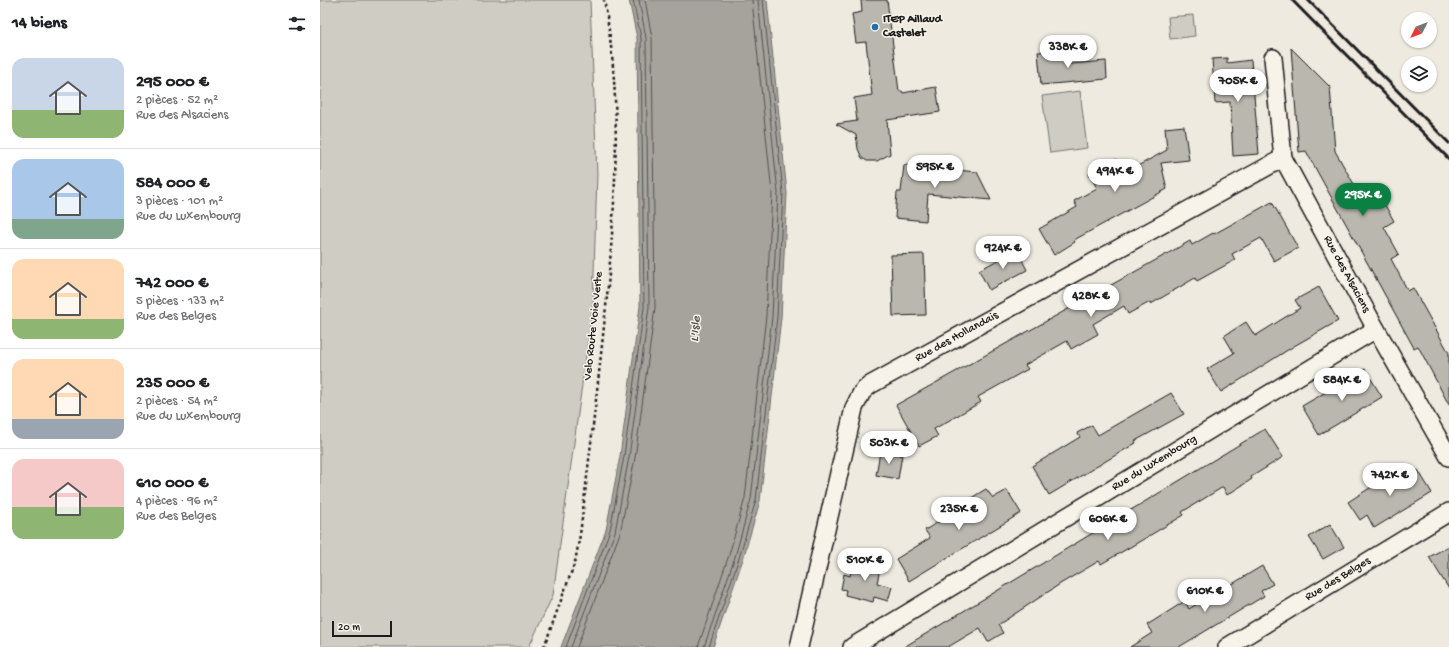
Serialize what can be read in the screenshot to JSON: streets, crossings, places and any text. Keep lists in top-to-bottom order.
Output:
{
  "streets": {
    "street": [
      "Rue des Alsaciens",
      "Rue des Hollandais",
      "Rue du Luxembourg",
      "Rue des Belges"
    ],
    "path": ["Velo Route Voie Verte"]
  },
  "crossings": [
    ["Rue des Alsaciens", "Rue des Hollandais"],
    ["Rue des Alsaciens", "Rue du Luxembourg"]
  ],
  "water": ["L'Isle"],
  "places": ["ITEP Aillaud Castelet"],
  "scale_bar": "20 m",
  "north": "bottom left",
  "page": {
    "heading": "14 biens",
    "price": [
      "338K €",
      "705K €",
      "595K €",
      "494K €",
      "295K €",
      "924K €",
      "428K €",
      "584K €",
      "503K €",
      "742K €",
      "235K €",
      "606K €",
      "510K €",
      "610K €"
    ],
    "list": [
      {
        "name": "295 000 €",
        "note": "2 pièces · 52 m² · Rue des Alsaciens"
      },
      {
        "name": "584 000 €",
        "note": "3 pièces · 101 m² · Rue du Luxembourg"
      },
      {
        "name": "742 000 €",
        "note": "5 pièces · 133 m² · Rue des Belges"
      },
      {
        "name": "235 000 €",
        "note": "2 pièces · 54 m² · Rue du Luxembourg"
      },
      {
        "name": "610 000 €",
        "note": "4 pièces · 96 m² · Rue des Belges"
      }
    ],
    "scale": "20 m"
  }
}
